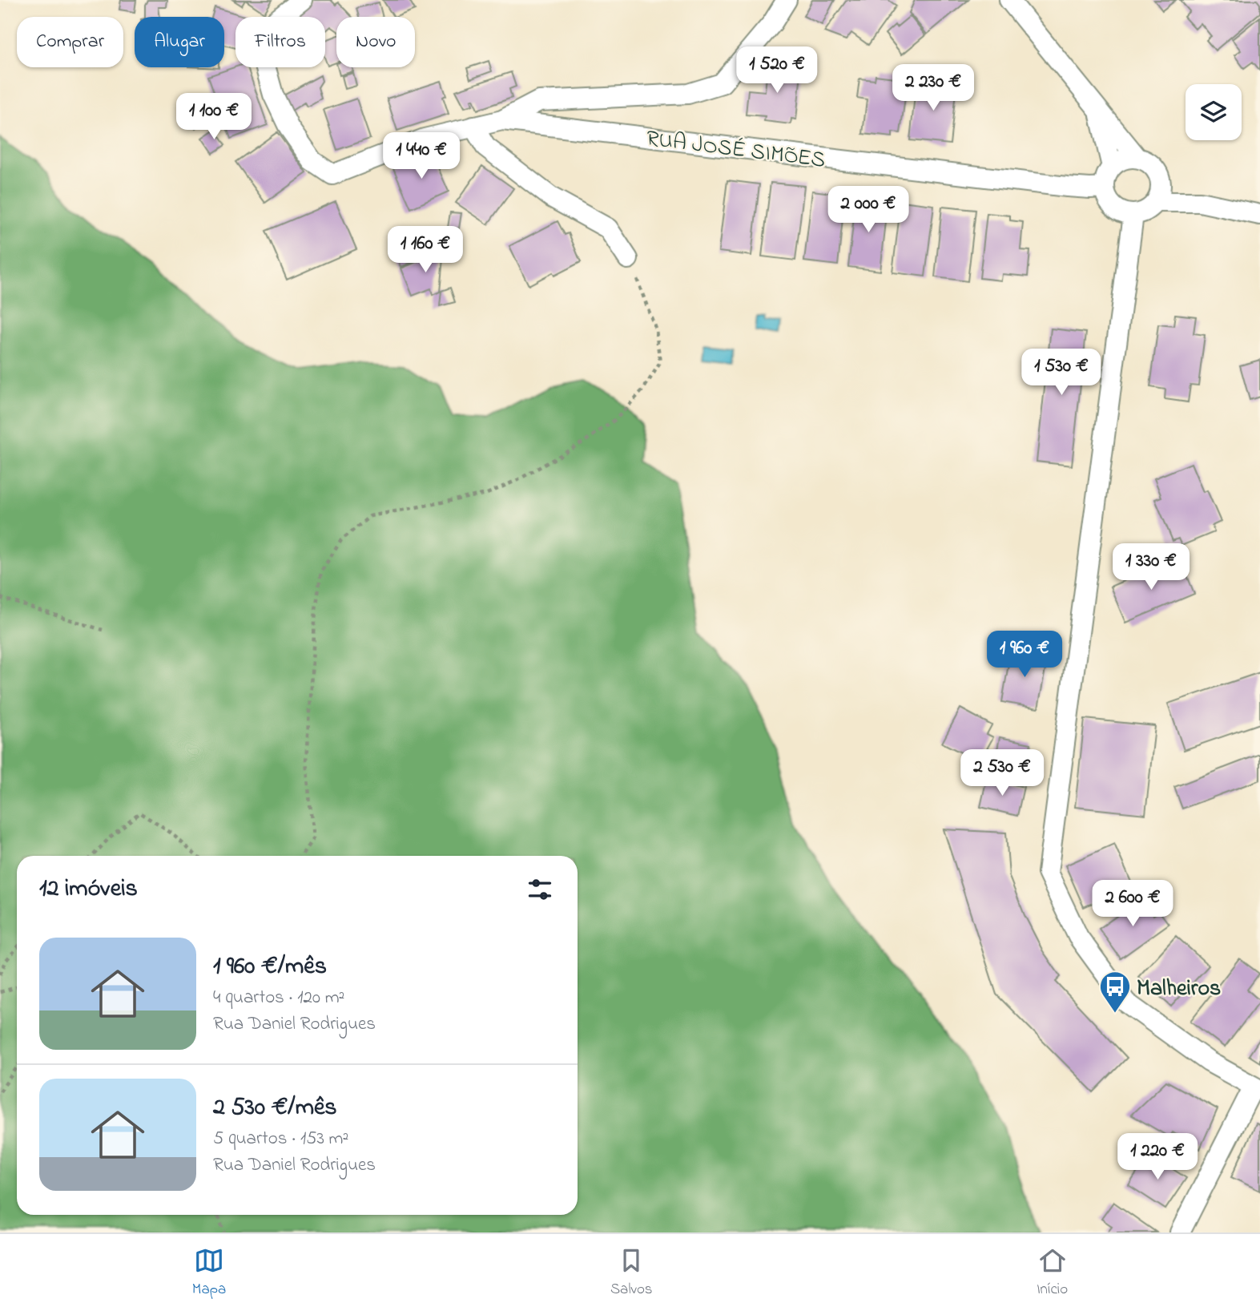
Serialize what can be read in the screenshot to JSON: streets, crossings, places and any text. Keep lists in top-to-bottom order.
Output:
{
  "streets": {
    "street": ["RUA JOSÉ SIMÕES"]
  },
  "places": {
    "bus stop": ["Malheiros"]
  },
  "page": {
    "chip": [
      "Comprar",
      "Alugar",
      "Filtros",
      "Novo"
    ],
    "price": [
      "1 520 €",
      "2 230 €",
      "1 100 €",
      "1 440 €",
      "2 000 €",
      "1 160 €",
      "1 530 €",
      "1 330 €",
      "1 960 €",
      "2 530 €",
      "2 600 €",
      "1 220 €"
    ],
    "heading": "12 imóveis",
    "list": [
      {
        "name": "1 960 €/mês",
        "note": "4 quartos · 120 m² · Rua Daniel Rodrigues"
      },
      {
        "name": "2 530 €/mês",
        "note": "5 quartos · 153 m² · Rua Daniel Rodrigues"
      }
    ],
    "tabs": ["Mapa", "Salvos", "Início"]
  }
}
